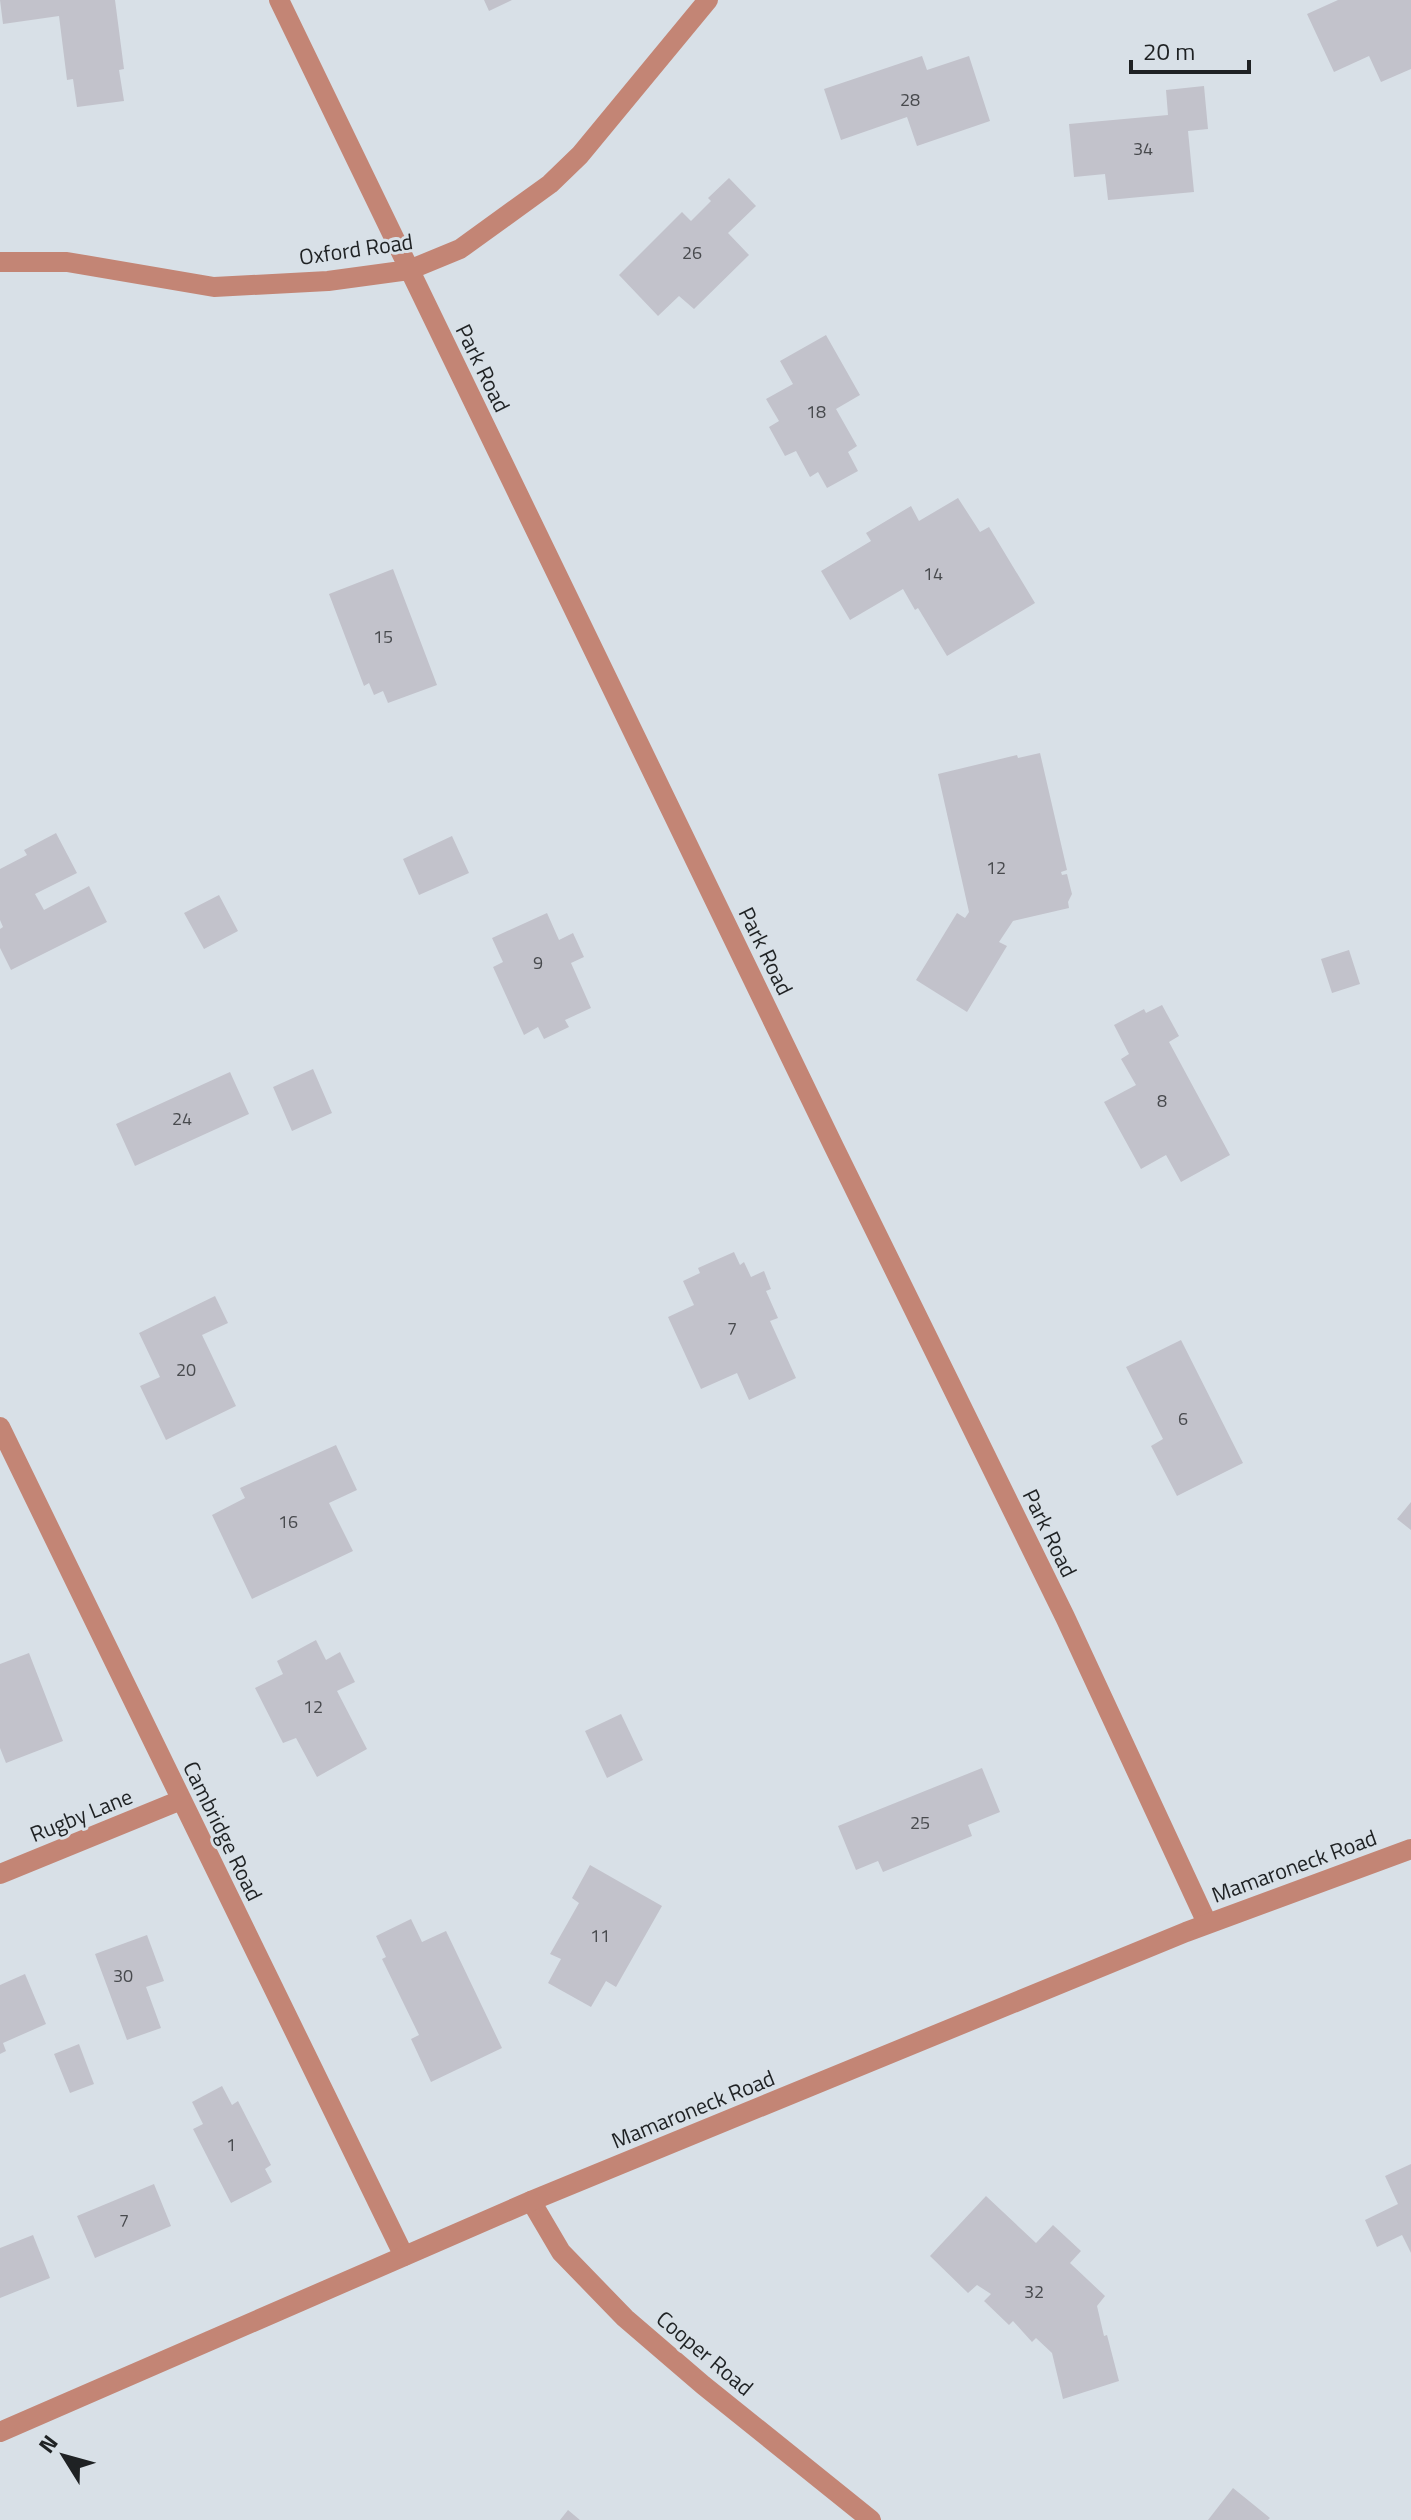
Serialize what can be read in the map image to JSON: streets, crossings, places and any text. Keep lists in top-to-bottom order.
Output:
{
  "streets": {
    "street": [
      "Oxford Road",
      "Park Road",
      "Rugby Lane",
      "Cambridge Road",
      "Mamaroneck Road",
      "Cooper Road"
    ]
  },
  "crossings": [
    ["Oxford Road", "Park Road"],
    ["Park Road", "Mamaroneck Road"],
    ["Rugby Lane", "Cambridge Road"],
    ["Cambridge Road", "Mamaroneck Road"],
    ["Mamaroneck Road", "Cooper Road"]
  ],
  "house_numbers": [
    "28",
    "34",
    "26",
    "18",
    "14",
    "15",
    "12",
    "9",
    "8",
    "24",
    "7",
    "20",
    "6",
    "16",
    "12",
    "25",
    "11",
    "30",
    "1",
    "7",
    "32"
  ],
  "scale_bar": "20 m",
  "north": "top left"
}
